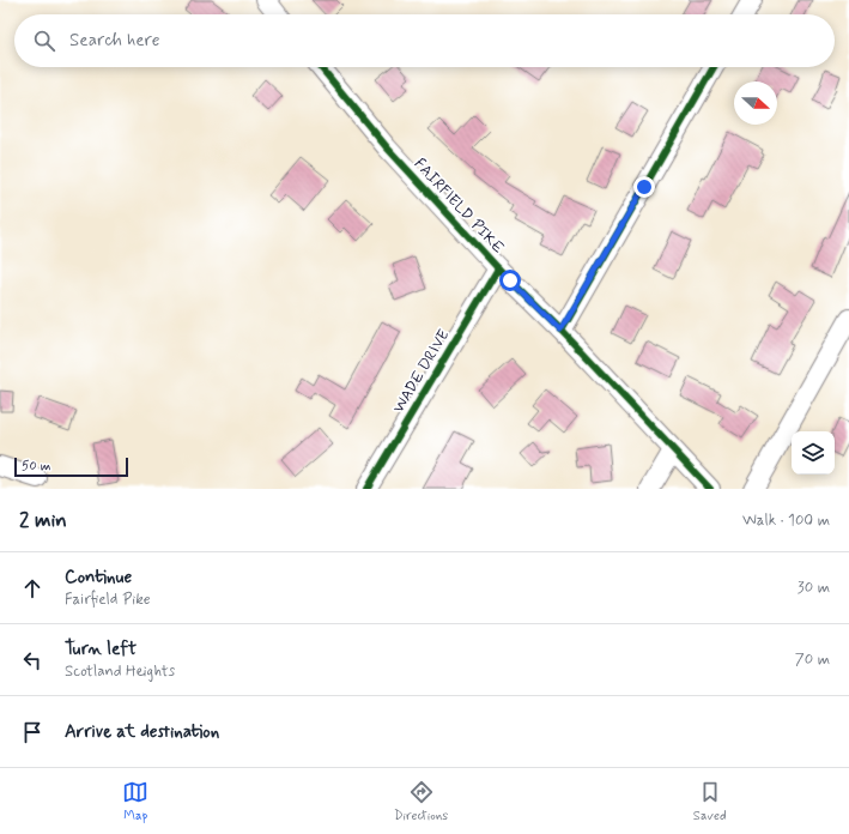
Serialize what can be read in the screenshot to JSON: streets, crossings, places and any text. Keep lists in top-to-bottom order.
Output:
{
  "streets": {
    "street": ["FAIRFIELD PIKE", "WADE DRIVE"]
  },
  "crossings": [
    ["FAIRFIELD PIKE", "WADE DRIVE"]
  ],
  "scale_bar": "50 m",
  "north": "right",
  "page": {
    "search": "Search here",
    "scale": "50 m",
    "heading": ["2 min", "Walk · 100 m"],
    "list": [
      ["Continue", "Fairfield Pike", "30 m"],
      ["Turn left", "Scotland Heights", "70 m"],
      "Arrive at destination"
    ],
    "nav": ["Map", "Directions", "Saved"]
  }
}
